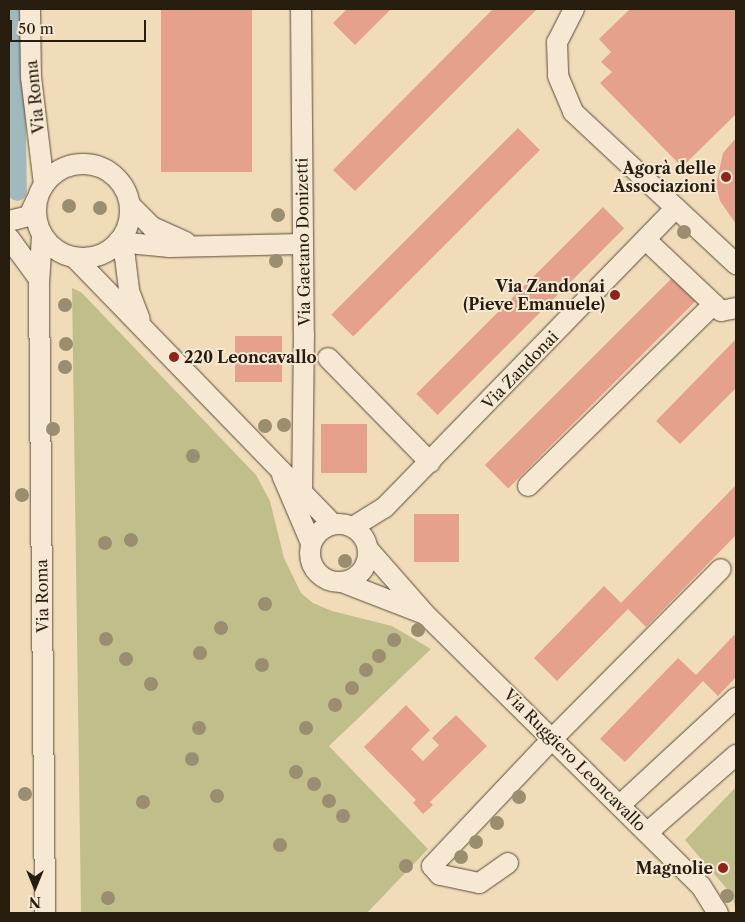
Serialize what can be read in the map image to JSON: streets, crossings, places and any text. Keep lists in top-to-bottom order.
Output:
{
  "streets": {
    "street": [
      "Via Roma",
      "Via Gaetano Donizetti",
      "Via Zandonai",
      "Via Ruggiero Leoncavallo"
    ]
  },
  "places": [
    "Agorà delle Associazioni",
    "Via Zandonai (Pieve Emanuele)",
    "220 Leoncavallo",
    "Magnolie"
  ],
  "scale_bar": "50 m",
  "north": "bottom"
}
